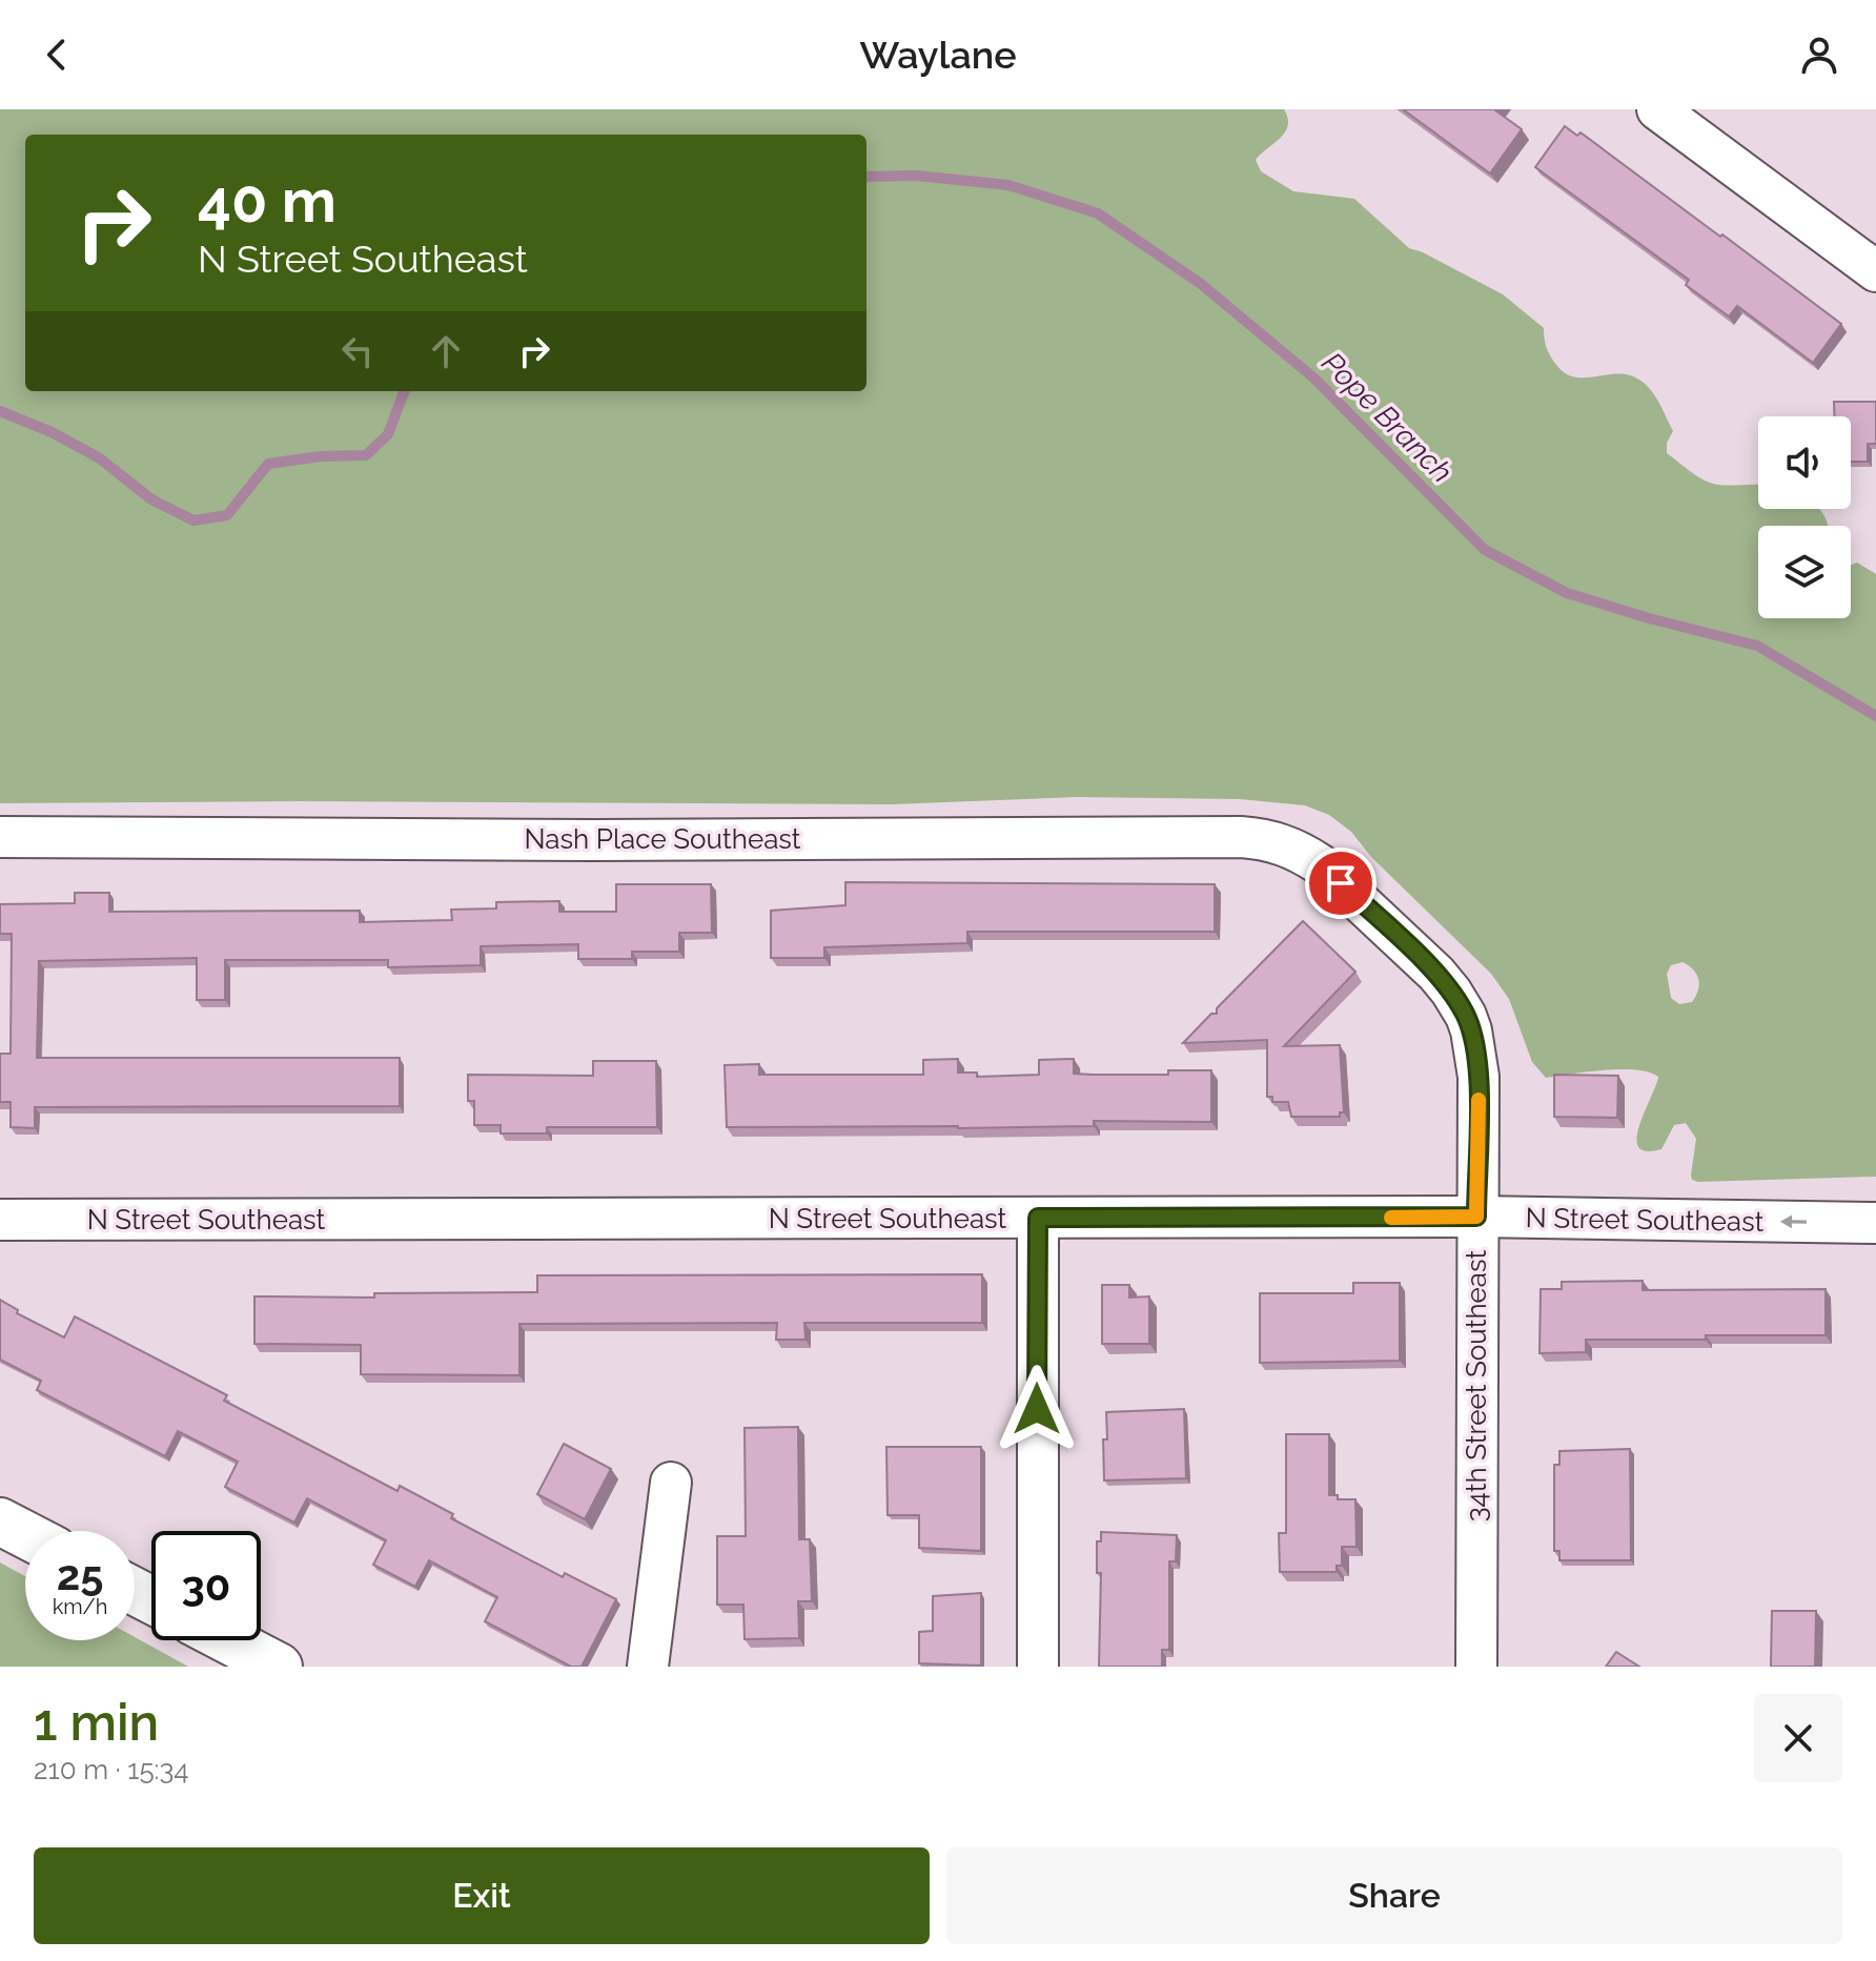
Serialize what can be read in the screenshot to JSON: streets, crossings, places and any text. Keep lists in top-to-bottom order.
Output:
{
  "streets": {
    "street": ["Nash Place Southeast", "N Street Southeast", "34th Street Southeast"]
  },
  "crossings": [
    ["Nash Place Southeast", "34th Street Southeast"],
    ["N Street Southeast", "34th Street Southeast"]
  ],
  "water": ["Pope Branch"],
  "page": {
    "header": "Waylane",
    "turn": ["40 m", "N Street Southeast"],
    "speed": "25 km/h",
    "limit": "30",
    "heading": ["1 min", "210 m · 15:34"],
    "buttons": ["Exit", "Share"]
  }
}
